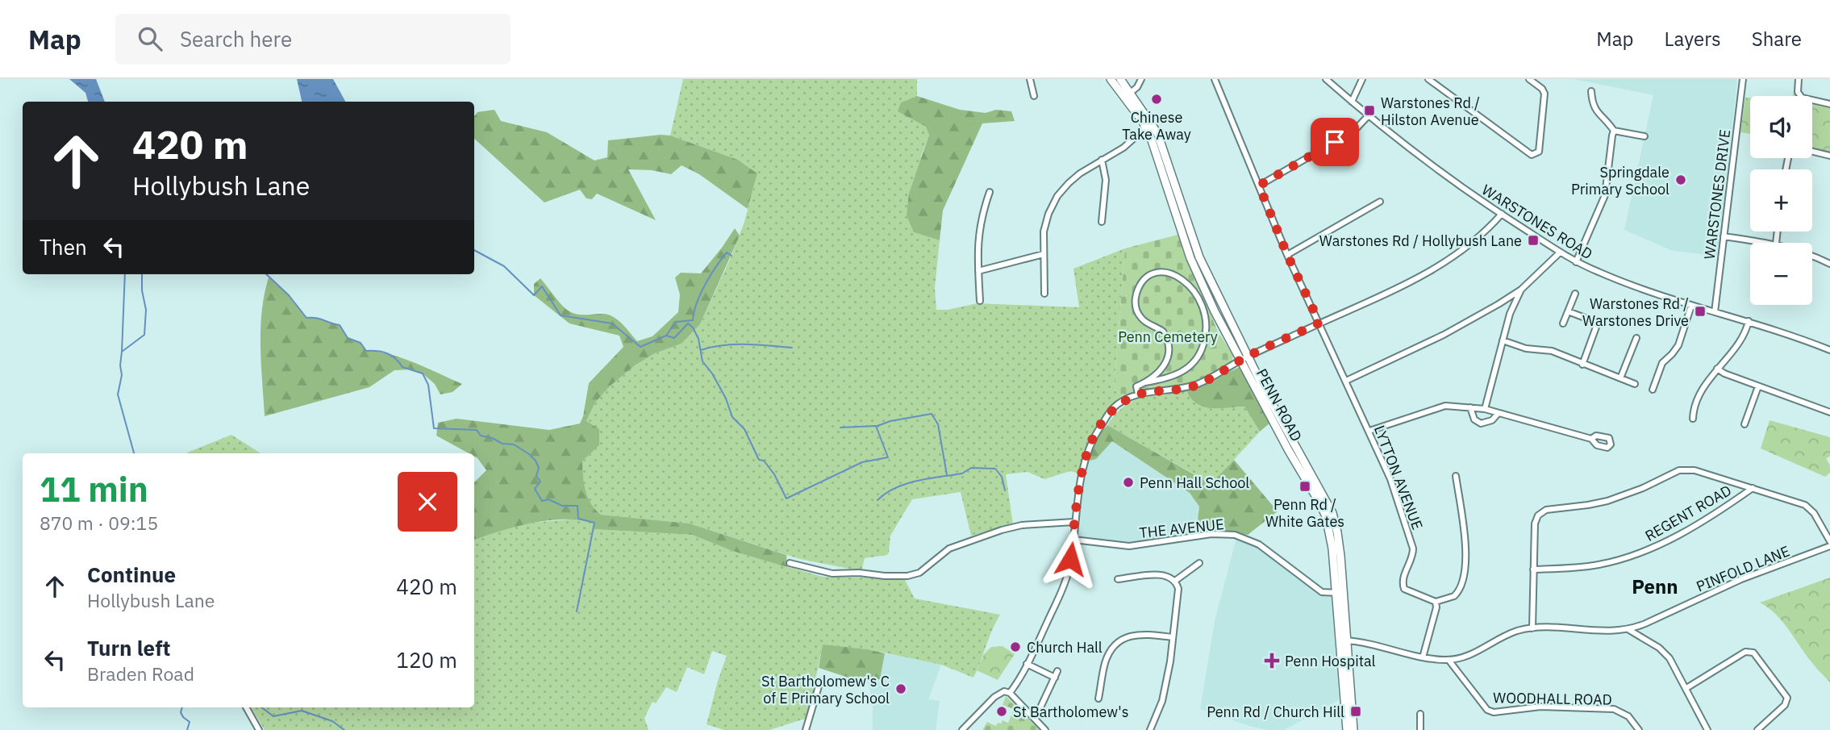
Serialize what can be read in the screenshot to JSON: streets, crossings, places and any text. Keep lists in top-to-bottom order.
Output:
{
  "streets": {
    "highway": ["PENN ROAD"],
    "street": [
      "WARSTONES DRIVE",
      "WARSTONES ROAD",
      "LYTTON AVENUE",
      "REGENT ROAD",
      "THE AVENUE",
      "PINFOLD LANE",
      "WOODHALL ROAD"
    ]
  },
  "crossings": [
    ["WARSTONES DRIVE", "WARSTONES ROAD"],
    ["PENN ROAD", "THE AVENUE"],
    ["PENN ROAD", "PINFOLD LANE"],
    ["PINFOLD LANE", "WOODHALL ROAD"]
  ],
  "districts": ["Penn"],
  "parks": ["Penn Cemetery"],
  "places": {
    "other": [
      "Chinese Take Away",
      "Springdale Primary School",
      "Penn Hall School",
      "Church Hall",
      "St Bartholomew's C of E Primary School",
      "St Bartholomew's"
    ],
    "transit": [
      "Warstones Rd / Hilston Avenue",
      "Warstones Rd / Hollybush Lane",
      "Warstones Rd / Warstones Drive",
      "Penn Rd / White Gates",
      "Penn Rd / Church Hill"
    ],
    "health": ["Penn Hospital"]
  },
  "page": {
    "header": "Map",
    "search": "Search here",
    "nav": ["Map", "Layers", "Share"],
    "map_buttons": ["+", "−"],
    "turn": ["420 m", "Hollybush Lane"],
    "then": "Then",
    "heading": ["11 min", "870 m · 09:15"],
    "list": [
      {
        "name": "Continue",
        "note": "Hollybush Lane",
        "value": "420 m"
      },
      {
        "name": "Turn left",
        "note": "Braden Road",
        "value": "120 m"
      }
    ]
  }
}
